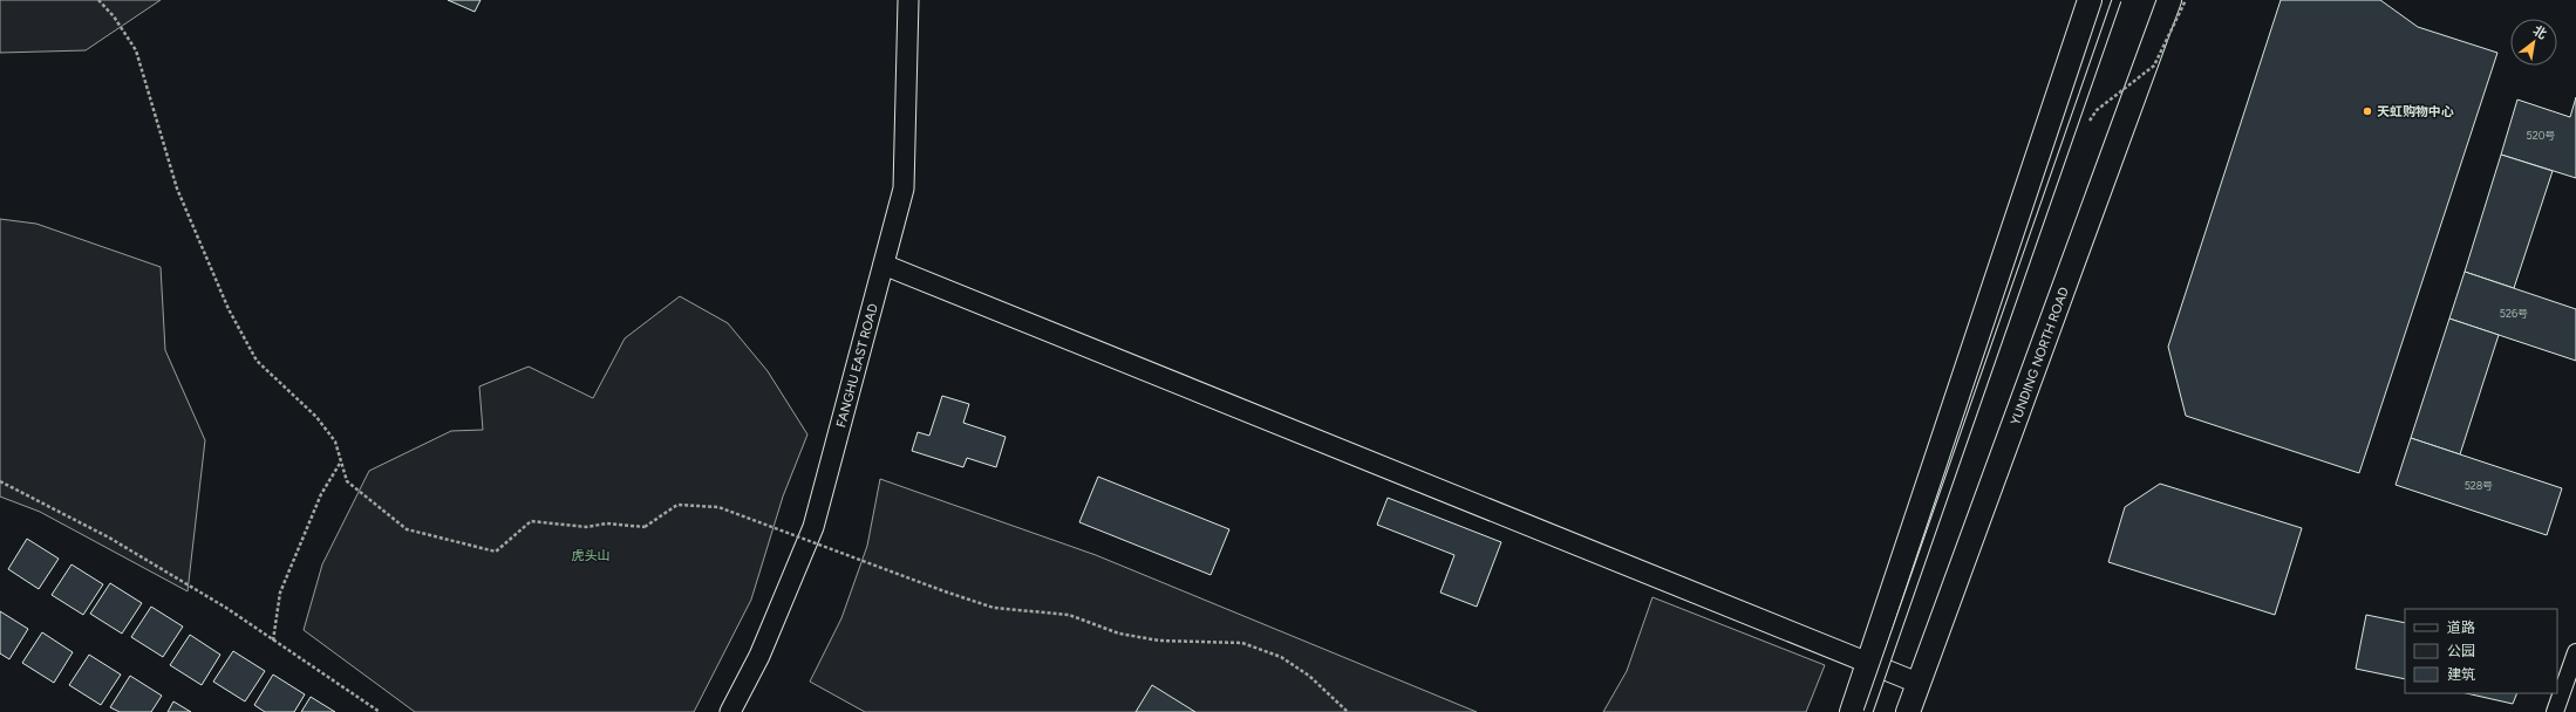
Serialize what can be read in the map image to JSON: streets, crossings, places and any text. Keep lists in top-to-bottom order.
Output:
{
  "streets": {
    "main road": ["YUNDING NORTH ROAD"],
    "street": ["FANGHU EAST ROAD"]
  },
  "parks": ["虎头山"],
  "places": ["天虹购物中心"],
  "house_numbers": ["520号", "526号", "528号"],
  "legend": ["道路", "公园", "建筑"],
  "north": "top right"
}
